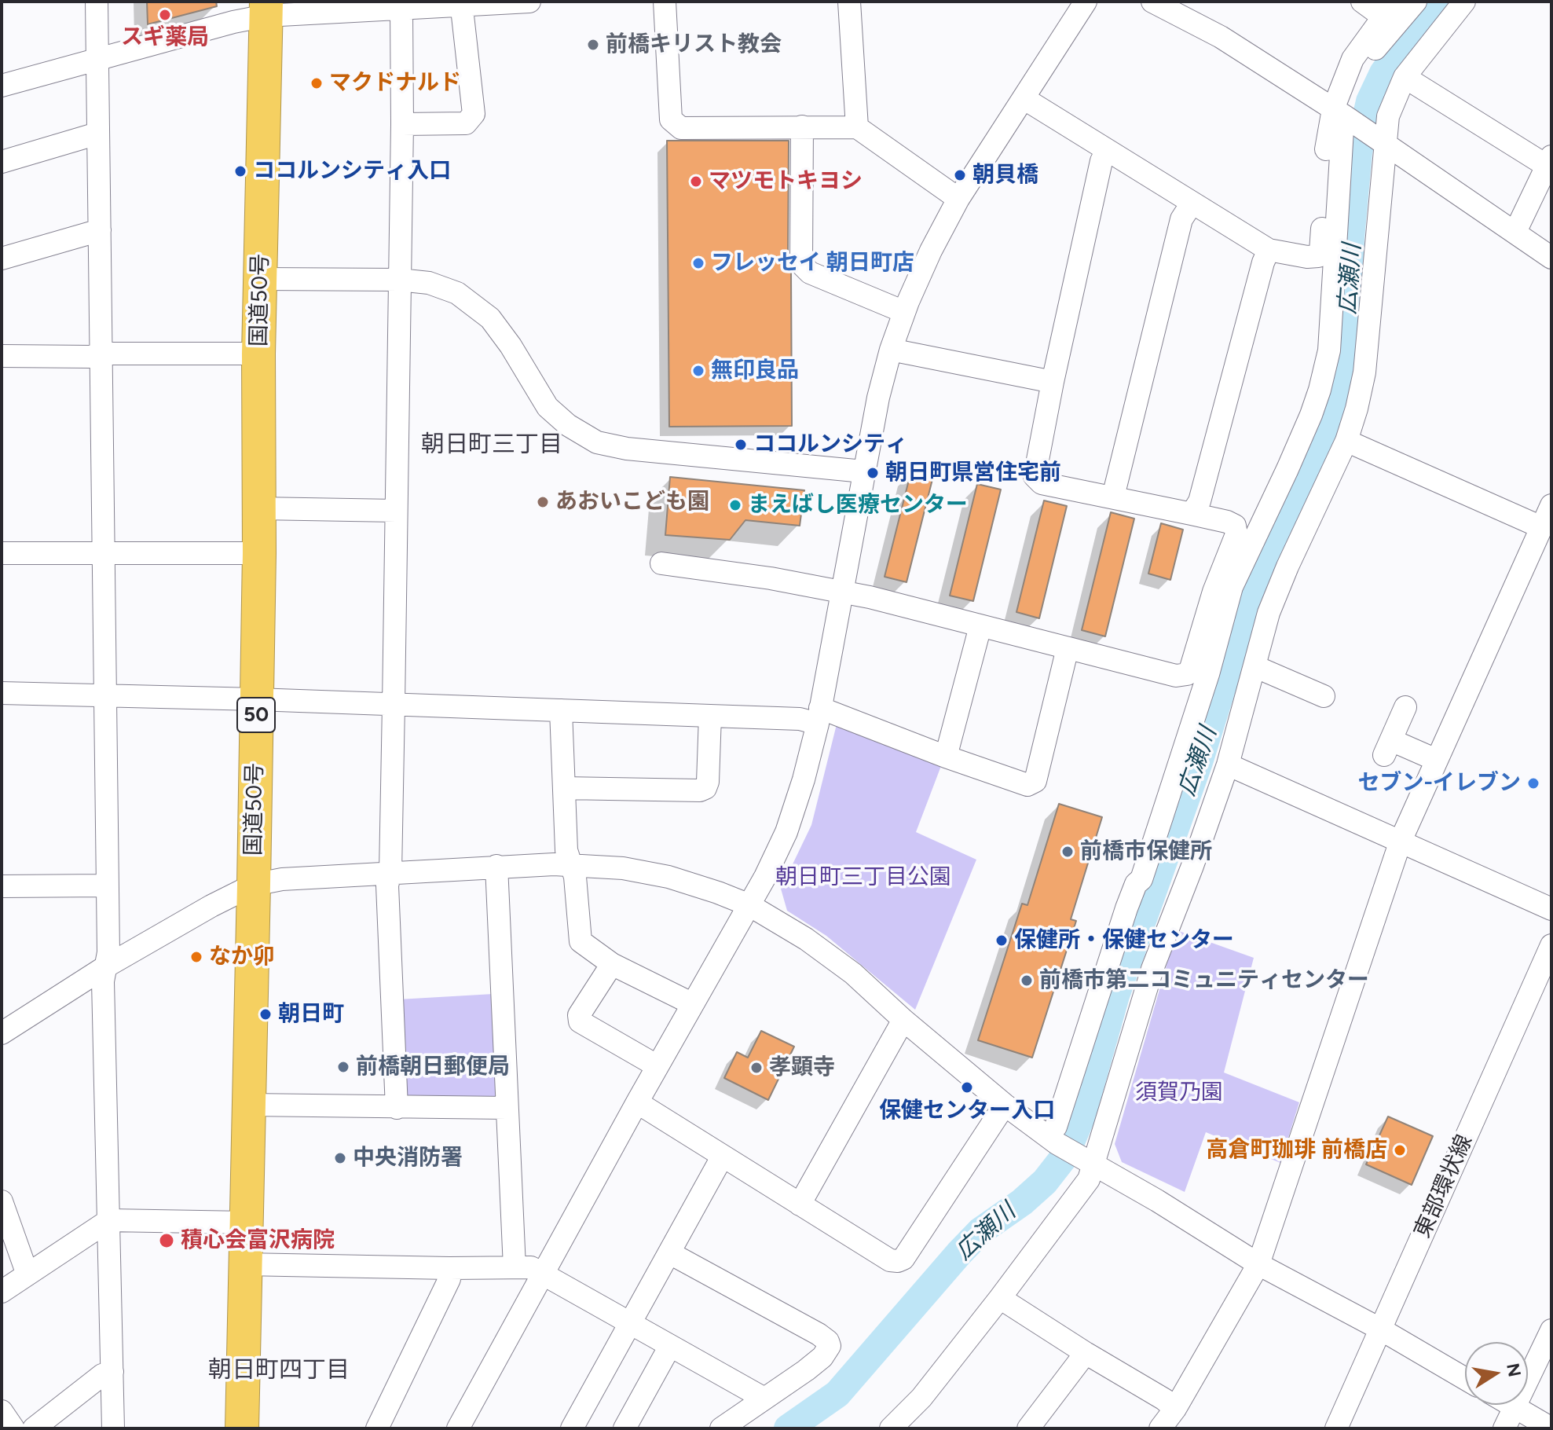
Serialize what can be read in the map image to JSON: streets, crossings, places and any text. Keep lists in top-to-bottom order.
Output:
{
  "streets": {
    "highway": ["国道50号", "50"],
    "street": ["東部環状線"]
  },
  "districts": ["朝日町三丁目", "朝日町四丁目"],
  "water": ["広瀬川"],
  "parks": ["朝日町三丁目公園", "須賀乃園"],
  "places": [
    "スギ薬局",
    "前橋キリスト教会",
    "マクドナルド",
    "ココルンシティ入口",
    "朝貝橋",
    "マツモトキヨシ",
    "フレッセイ 朝日町店",
    "無印良品",
    "ココルンシティ",
    "朝日町県営住宅前",
    "あおいこども園",
    "まえばし医療センター",
    "セブン-イレブン",
    "前橋市保健所",
    "保健所・保健センター",
    "なか卯",
    "前橋市第二コミュニティセンター",
    "朝日町",
    "前橋朝日郵便局",
    "孝顕寺",
    "保健センター入口",
    "高倉町珈琲 前橋店",
    "中央消防署",
    "積心会富沢病院"
  ],
  "north": "right"
}
